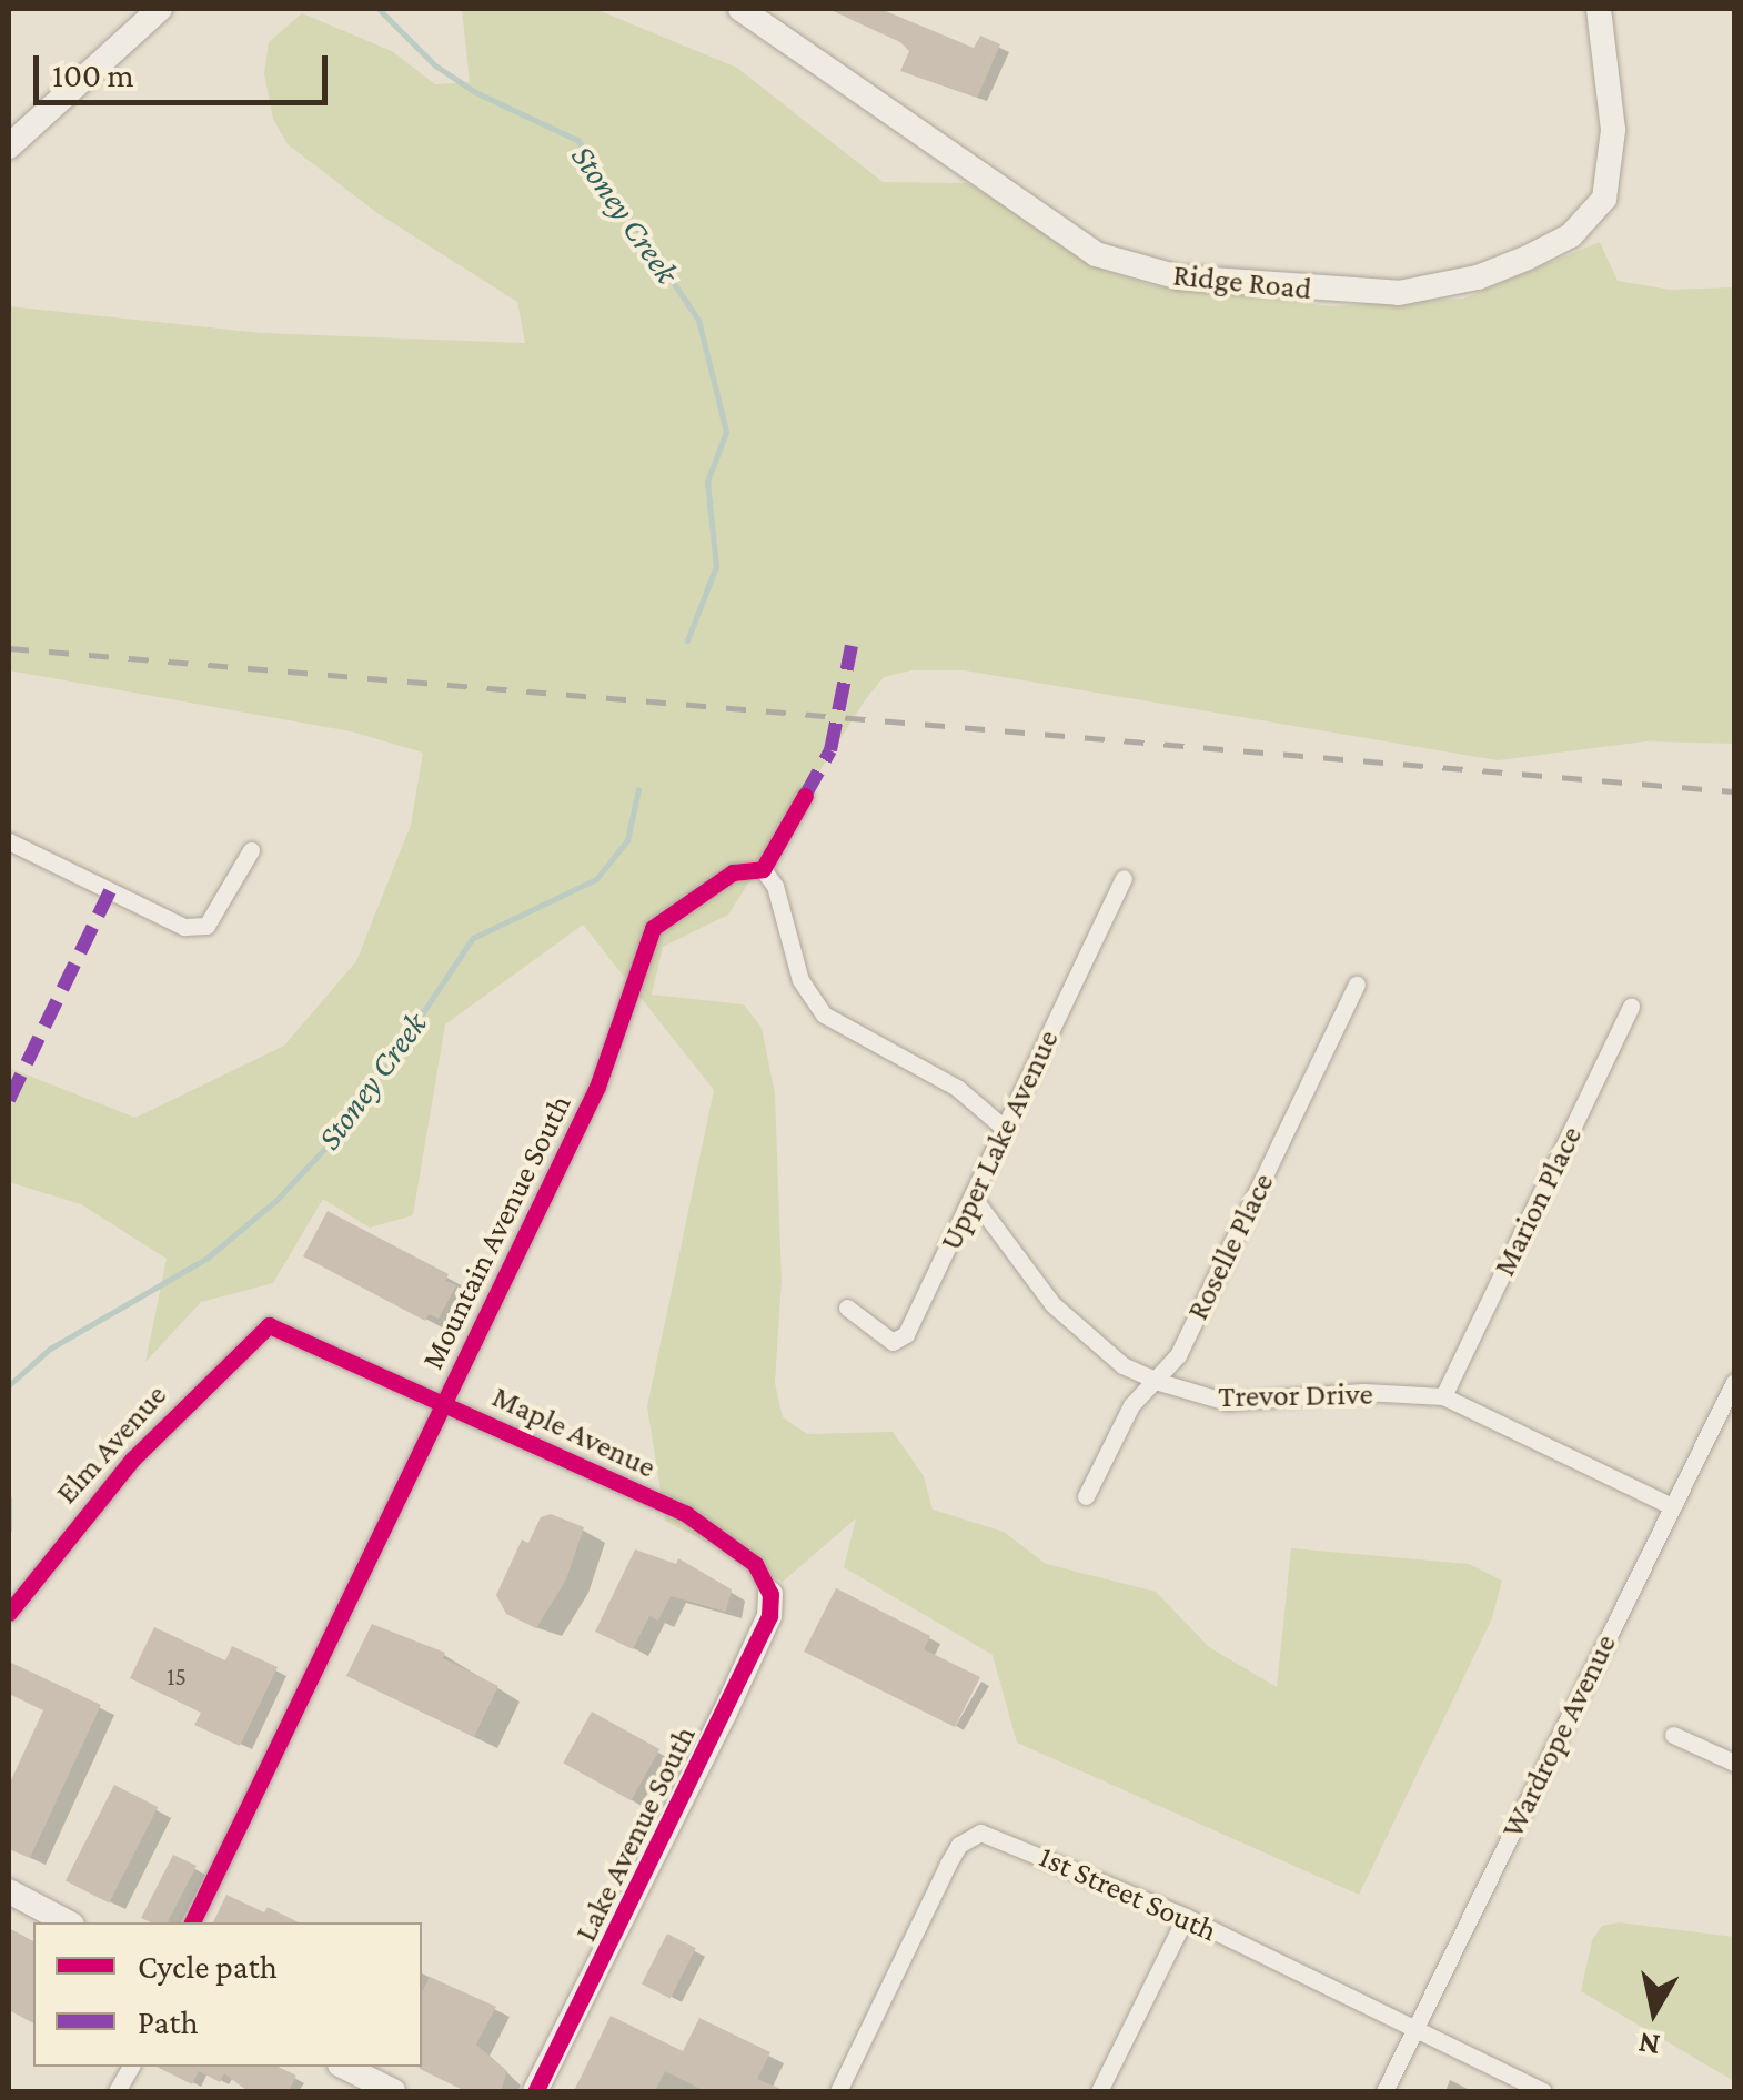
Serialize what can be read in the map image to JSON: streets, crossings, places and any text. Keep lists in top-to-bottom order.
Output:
{
  "streets": {
    "main road": ["Ridge Road", "Lake Avenue South"],
    "street": [
      "Upper Lake Avenue",
      "Marion Place",
      "Mountain Avenue South",
      "Roselle Place",
      "Trevor Drive",
      "Maple Avenue",
      "Elm Avenue",
      "Wardrope Avenue",
      "1st Street South"
    ]
  },
  "crossings": [
    ["Upper Lake Avenue", "Trevor Drive"],
    ["Marion Place", "Trevor Drive"],
    ["Mountain Avenue South", "Maple Avenue"],
    ["Roselle Place", "Trevor Drive"],
    ["Trevor Drive", "Wardrope Avenue"],
    ["Maple Avenue", "Elm Avenue"],
    ["Maple Avenue", "Lake Avenue South"],
    ["Wardrope Avenue", "1st Street South"]
  ],
  "water": ["Stoney Creek"],
  "house_numbers": ["15"],
  "legend": ["Cycle path", "Path"],
  "scale_bar": "100 m",
  "north": "bottom"
}
